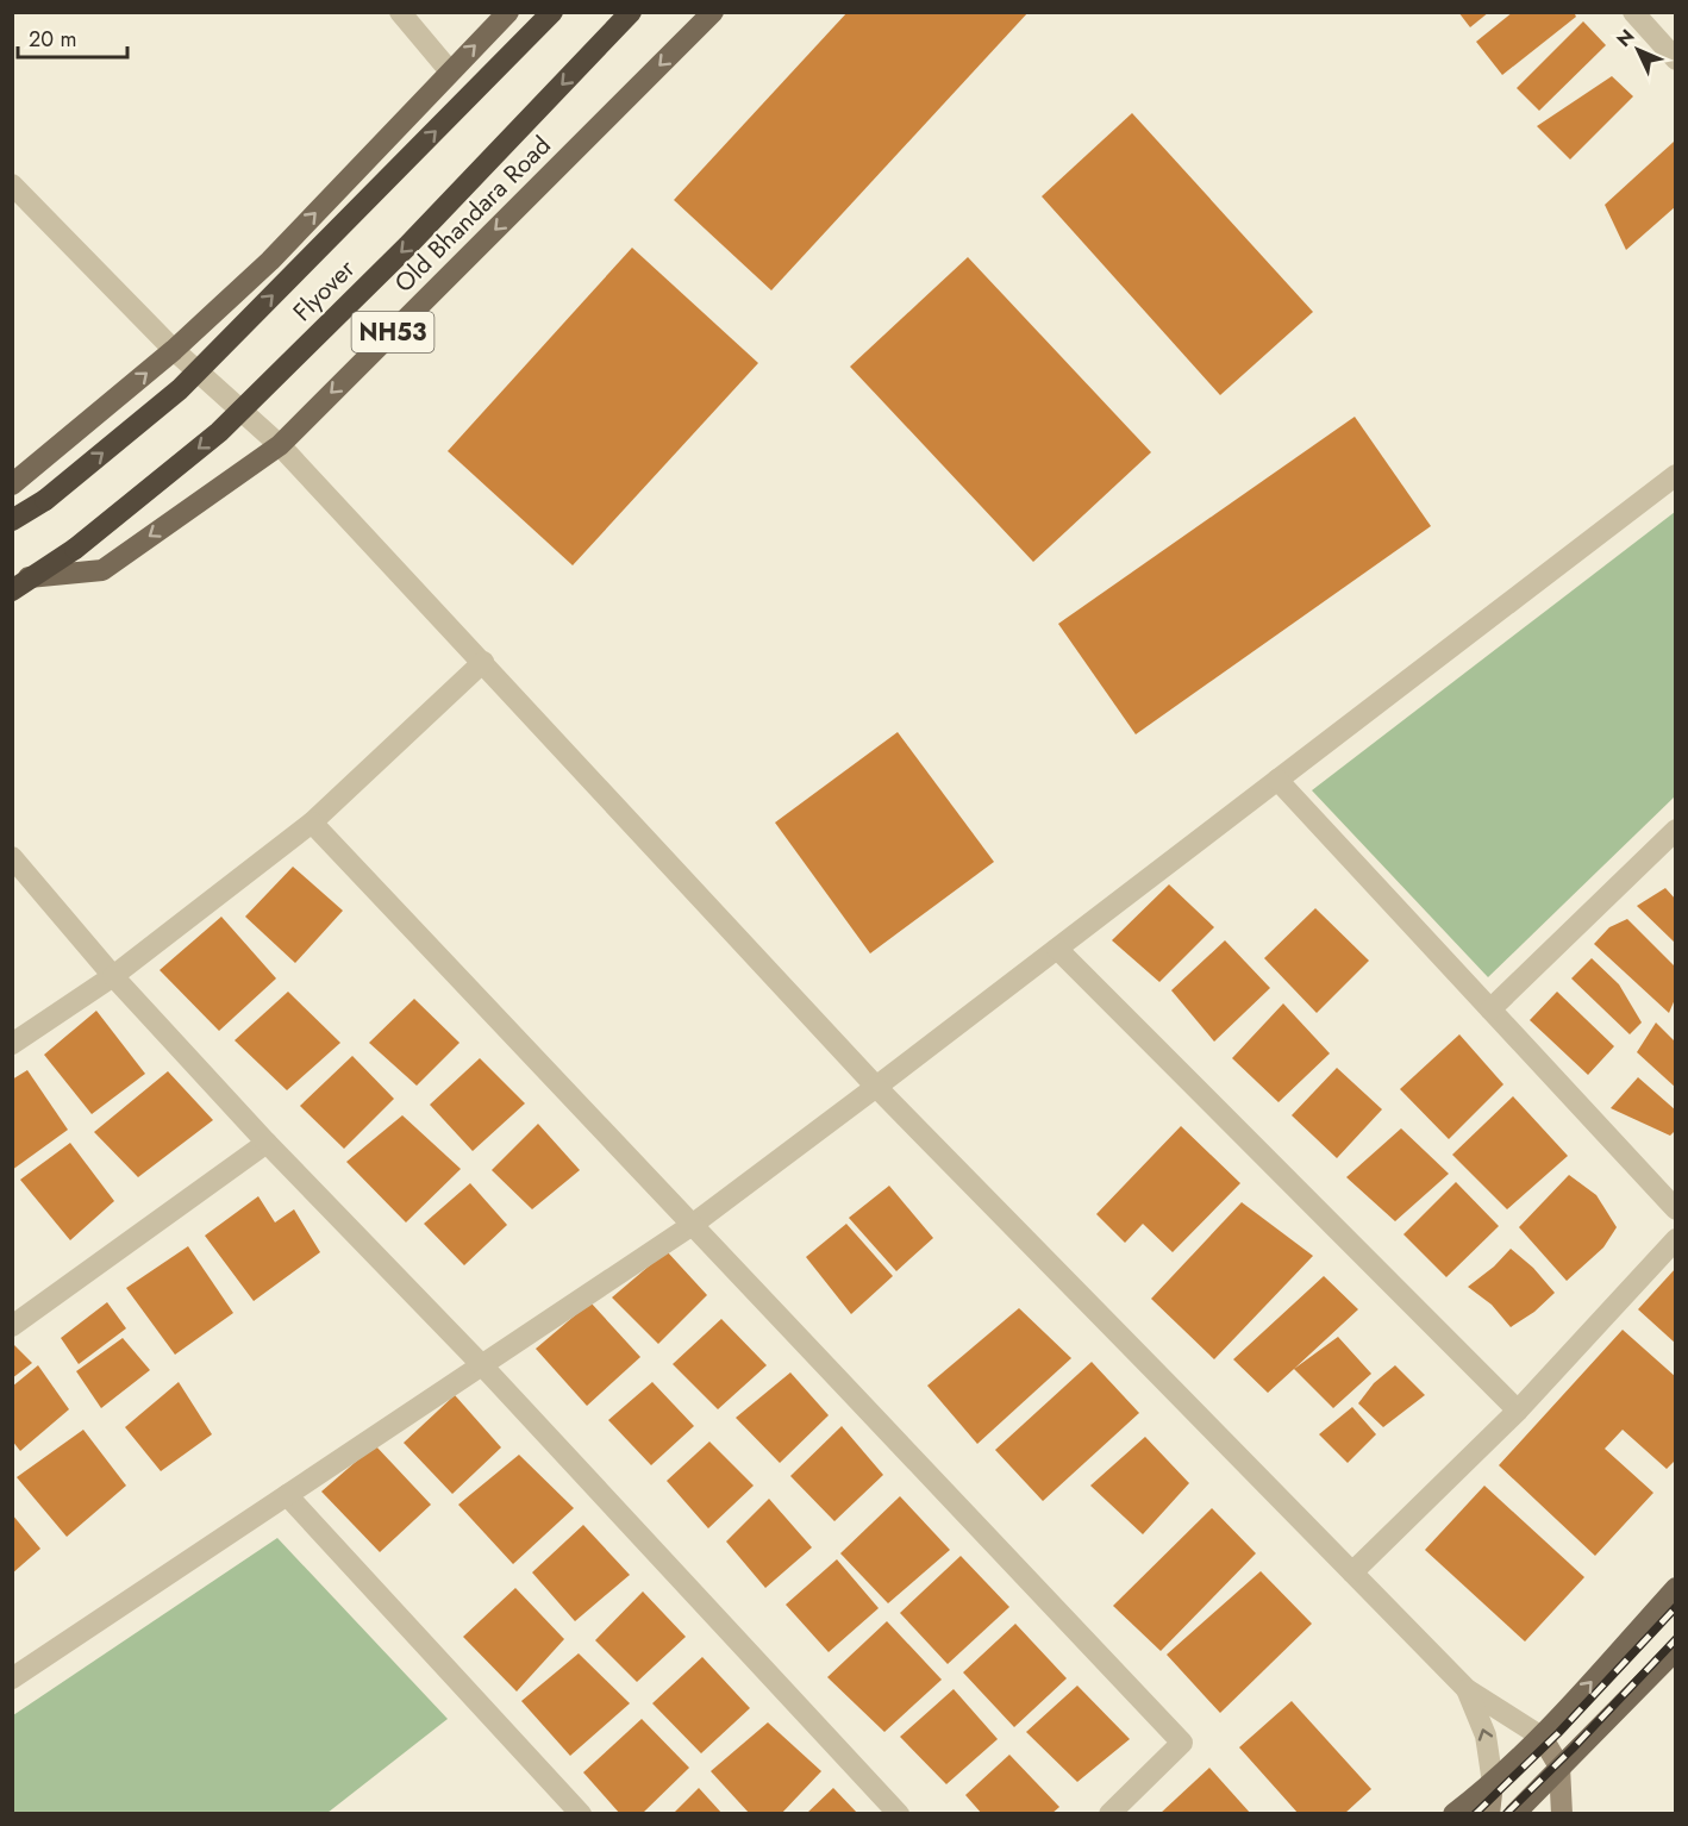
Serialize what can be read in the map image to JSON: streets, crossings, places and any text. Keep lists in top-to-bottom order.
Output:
{
  "streets": {
    "highway": ["Flyover"],
    "main road": ["Old Bhandara Road", "NH53"]
  },
  "crossings": [
    ["Old Bhandara Road", "Flyover"]
  ],
  "scale_bar": "20 m",
  "north": "top left"
}
